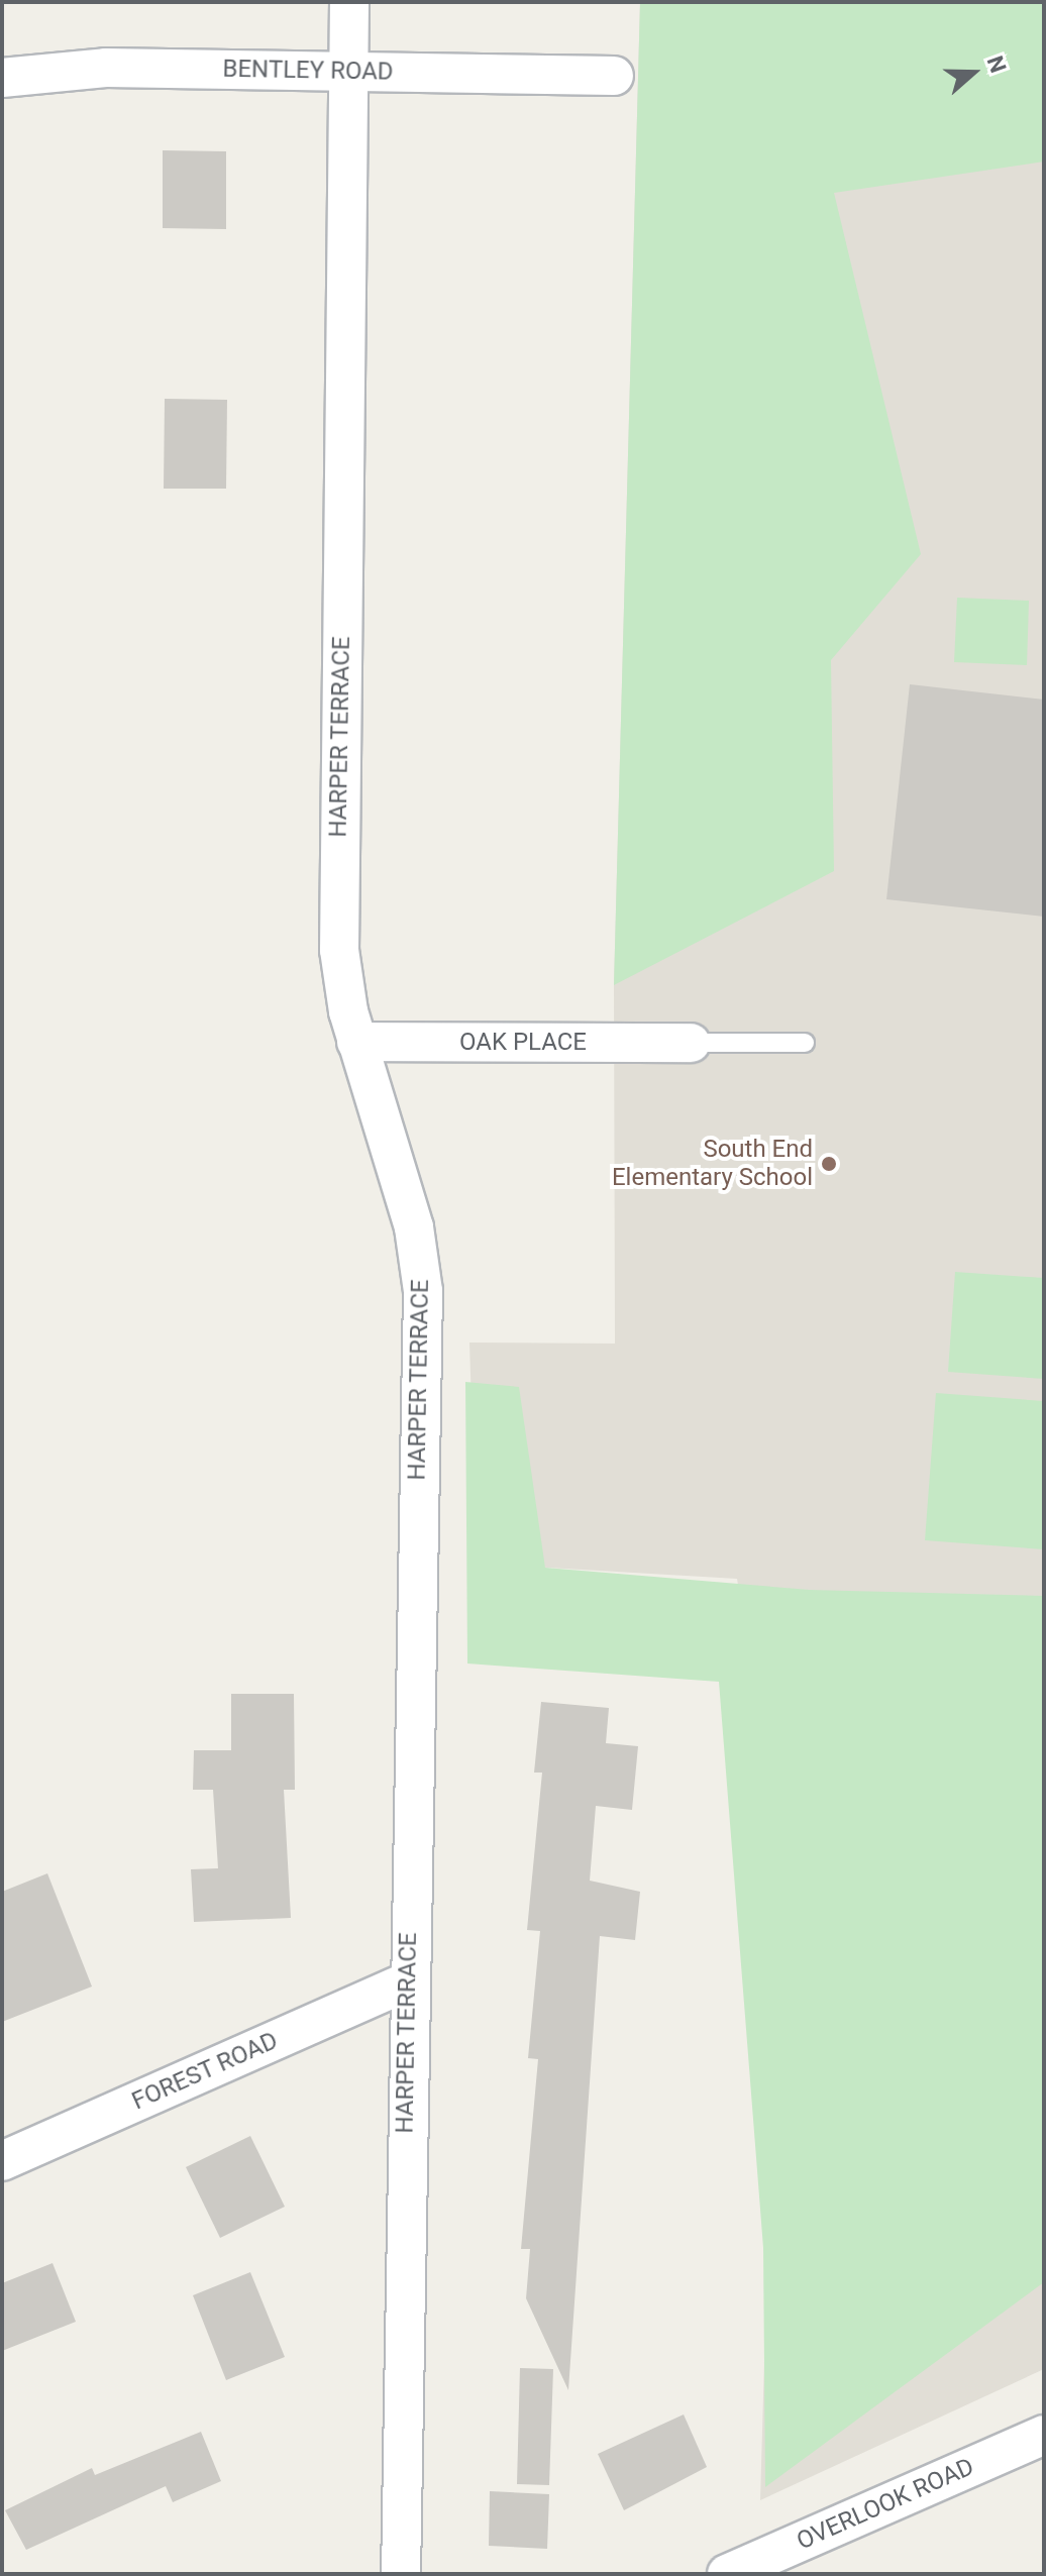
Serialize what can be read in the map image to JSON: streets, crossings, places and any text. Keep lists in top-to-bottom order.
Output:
{
  "streets": {
    "street": [
      "BENTLEY ROAD",
      "HARPER TERRACE",
      "OAK PLACE",
      "FOREST ROAD",
      "OVERLOOK ROAD"
    ]
  },
  "crossings": [
    ["BENTLEY ROAD", "HARPER TERRACE"],
    ["HARPER TERRACE", "OAK PLACE"],
    ["HARPER TERRACE", "FOREST ROAD"]
  ],
  "places": ["South End Elementary School"],
  "north": "right"
}
